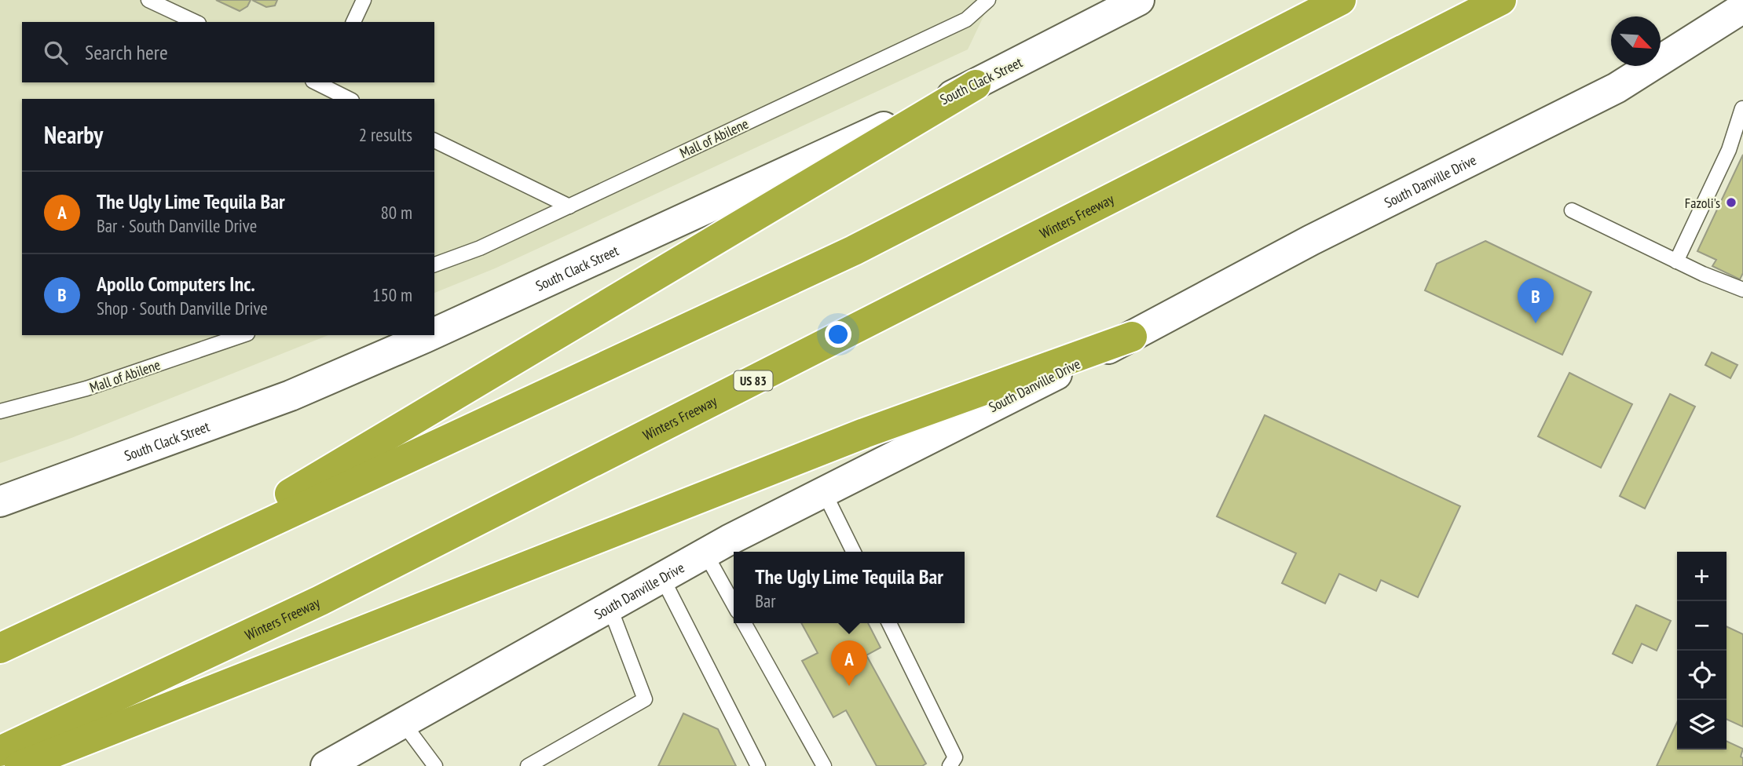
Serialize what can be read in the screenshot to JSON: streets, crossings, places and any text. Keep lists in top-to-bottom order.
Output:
{
  "streets": {
    "highway": ["Winters Freeway", "US 83"],
    "main road": ["South Clack Street", "South Danville Drive"],
    "lane": ["Mall of Abilene"]
  },
  "places": ["Fazoli's"],
  "north": "bottom right",
  "page": {
    "search": "Search here",
    "heading": ["Nearby", "2 results"],
    "list": [
      {
        "mark": "A",
        "name": "The Ugly Lime Tequila Bar",
        "note": "Bar · South Danville Drive",
        "value": "80 m"
      },
      {
        "mark": "B",
        "name": "Apollo Computers Inc.",
        "note": "Shop · South Danville Drive",
        "value": "150 m"
      }
    ],
    "pins": ["B", "A"],
    "map_buttons": ["+", "−"],
    "popup": ["The Ugly Lime Tequila Bar", "Bar"]
  }
}
